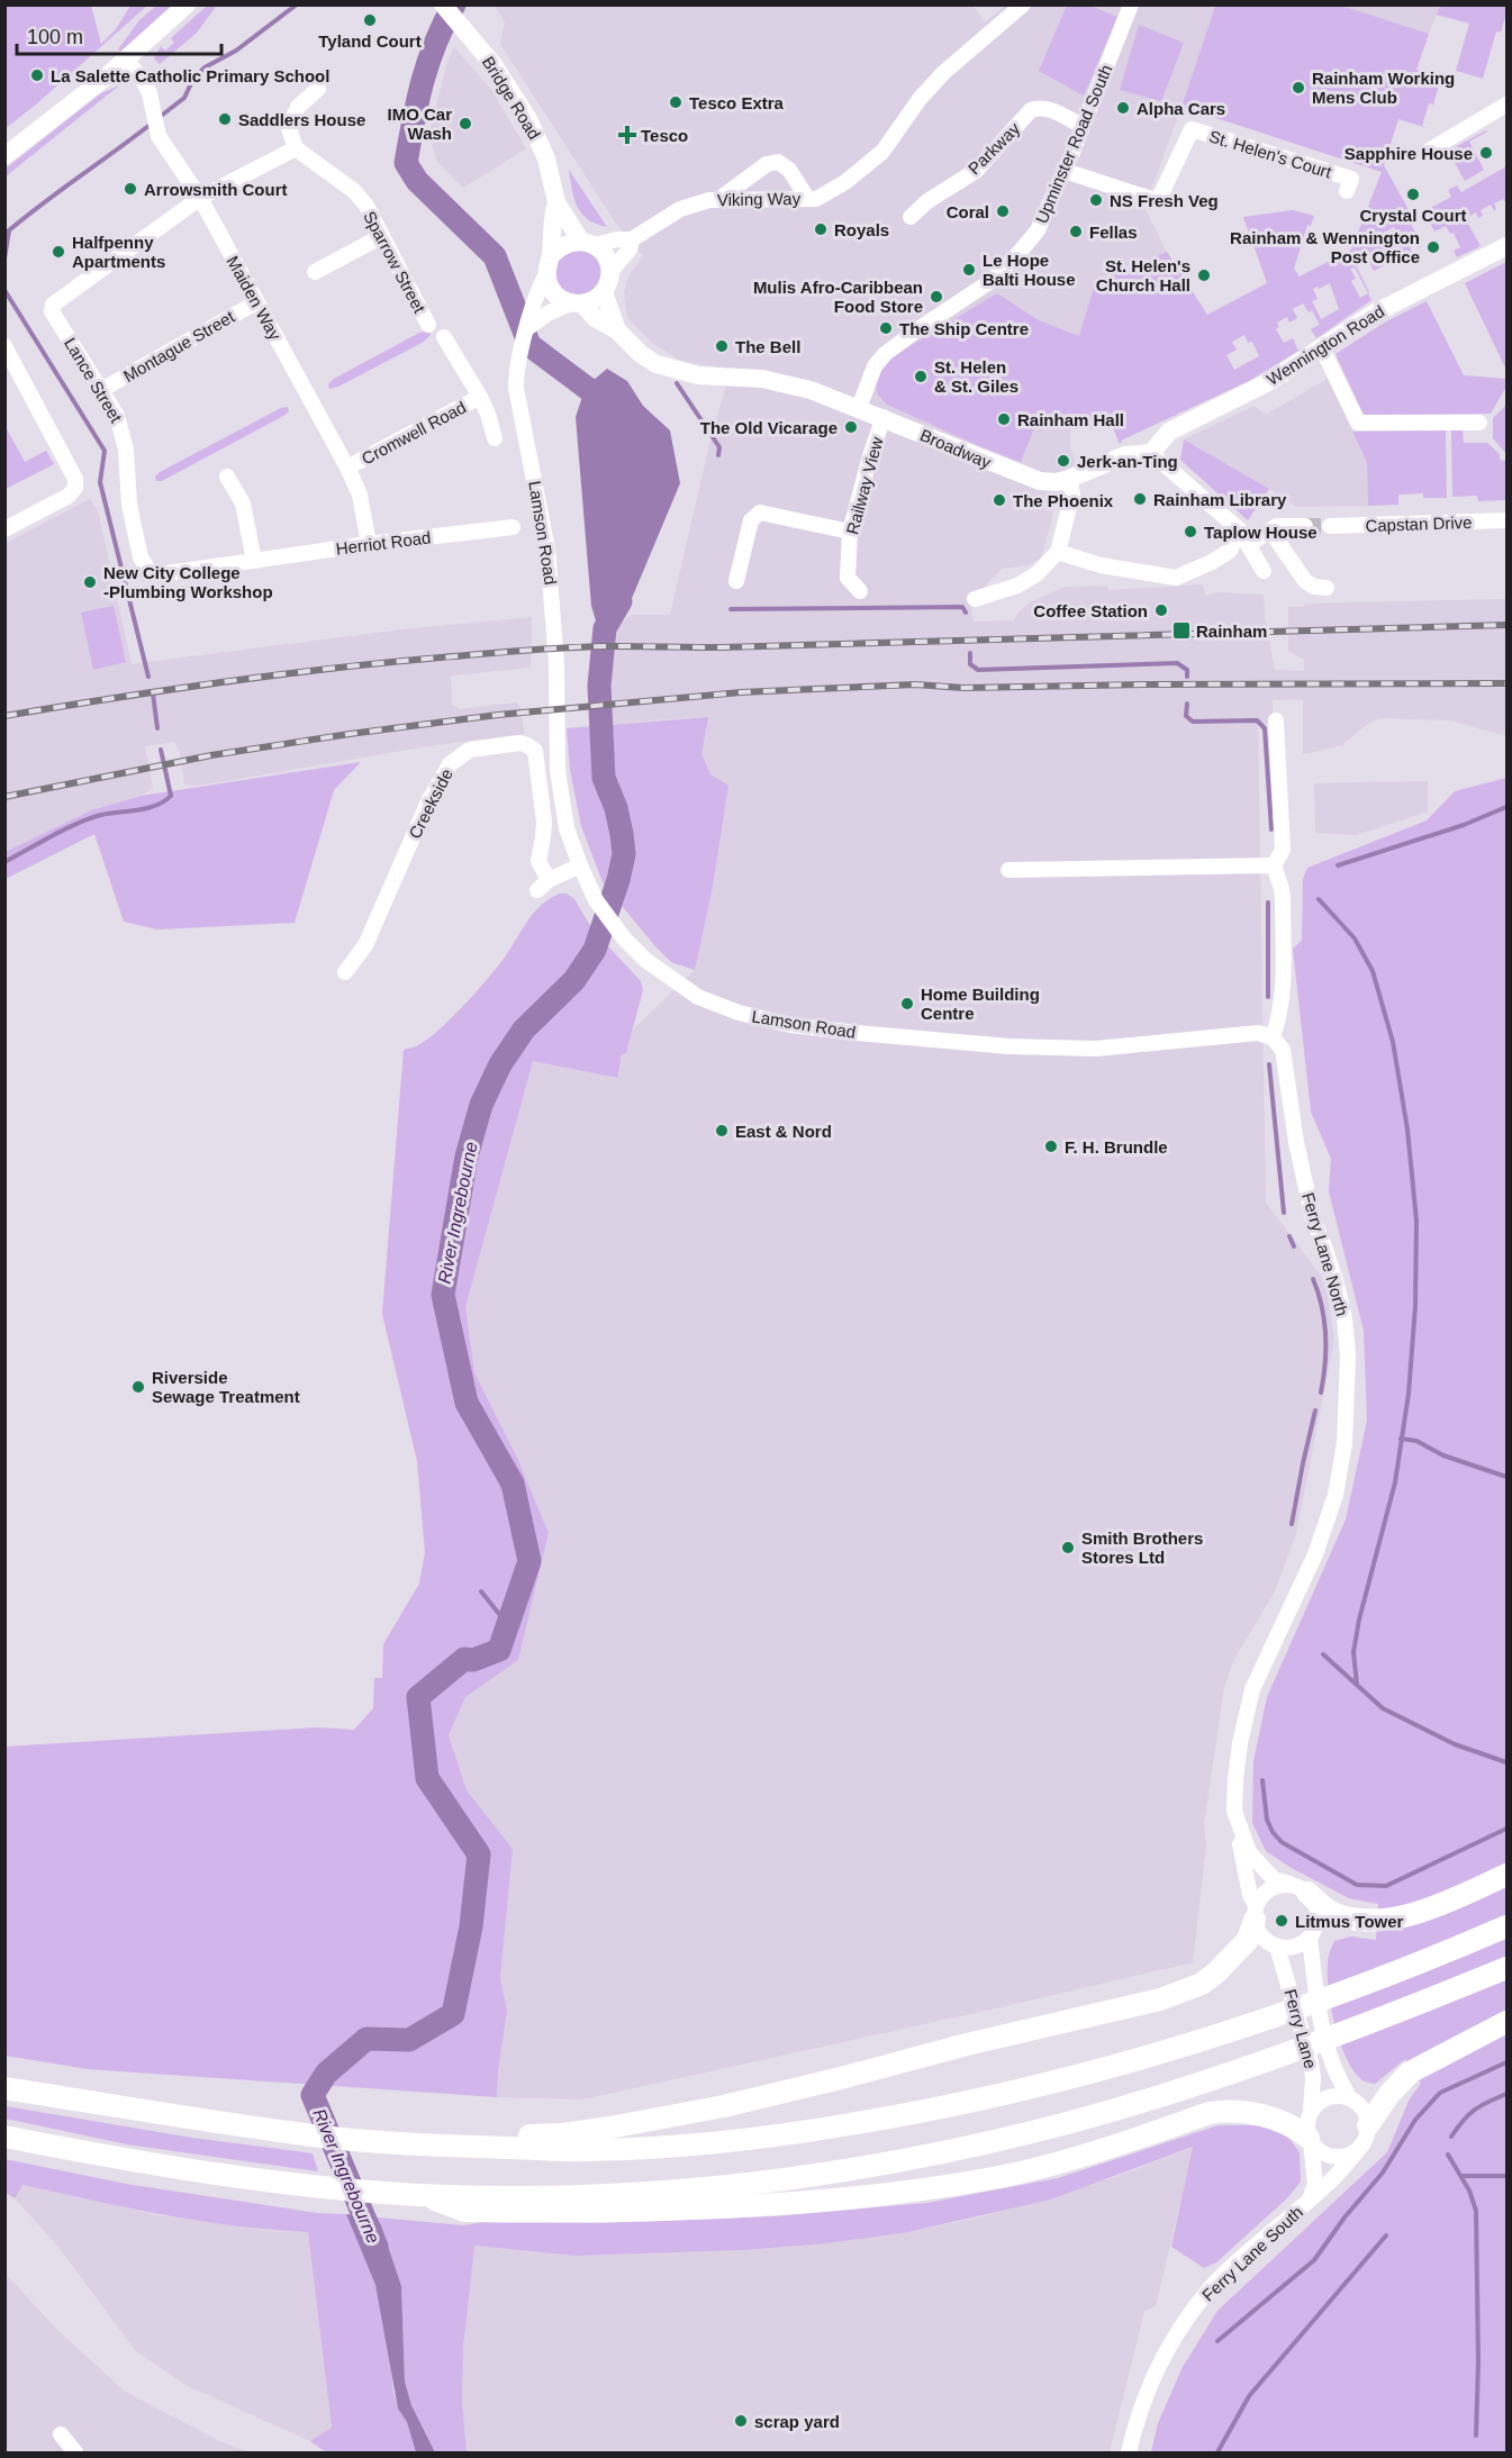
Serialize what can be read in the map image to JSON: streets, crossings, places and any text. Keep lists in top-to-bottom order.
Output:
{
  "streets": {
    "main road": ["Bridge Road", "Wennington Road", "Broadway"],
    "street": [
      "Upminster Road South",
      "Parkway",
      "St. Helen's Court",
      "Viking Way",
      "Sparrow Street",
      "Maiden Way",
      "Montague Street",
      "Lance Street",
      "Cromwell Road",
      "Railway View",
      "Capstan Drive",
      "Lamson Road",
      "Herriot Road",
      "Creekside",
      "Ferry Lane North",
      "Ferry Lane",
      "Ferry Lane South"
    ]
  },
  "crossings": [
    ["Bridge Road", "Lamson Road"],
    ["Upminster Road South", "Parkway"],
    ["Upminster Road South", "St. Helen's Court"],
    ["Upminster Road South", "Broadway"],
    ["Maiden Way", "Montague Street"],
    ["Maiden Way", "Lance Street"],
    ["Maiden Way", "Cromwell Road"],
    ["Maiden Way", "Herriot Road"],
    ["Wennington Road", "Broadway"],
    ["Montague Street", "Lance Street"],
    ["Lance Street", "Herriot Road"],
    ["Broadway", "Railway View"],
    ["Lamson Road", "Creekside"],
    ["Lamson Road", "Ferry Lane North"],
    ["Ferry Lane North", "Ferry Lane"],
    ["Ferry Lane", "Ferry Lane South"]
  ],
  "water": ["River Ingrebourne"],
  "places": {
    "other": [
      "Tyland Court",
      "La Salette Catholic Primary School",
      "Rainham Working Mens Club",
      "Tesco Extra",
      "Alpha Cars",
      "Saddlers House",
      "IMO Car Wash",
      "Sapphire House",
      "Arrowsmith Court",
      "Crystal Court",
      "NS Fresh Veg",
      "Coral",
      "Royals",
      "Fellas",
      "Rainham & Wennington Post Office",
      "Halfpenny Apartments",
      "Le Hope Balti House",
      "St. Helen's Church Hall",
      "Mulis Afro-Caribbean Food Store",
      "The Ship Centre",
      "The Bell",
      "St. Helen & St. Giles",
      "Rainham Hall",
      "The Old Vicarage",
      "Jerk-an-Ting",
      "Rainham Library",
      "The Phoenix",
      "Taplow House",
      "New City College -Plumbing Workshop",
      "Coffee Station",
      "Home Building Centre",
      "East & Nord",
      "F. H. Brundle",
      "Riverside Sewage Treatment",
      "Smith Brothers Stores Ltd",
      "Litmus Tower",
      "scrap yard"
    ],
    "health": ["Tesco"],
    "transit": ["Rainham"]
  },
  "scale_bar": "100 m"
}
